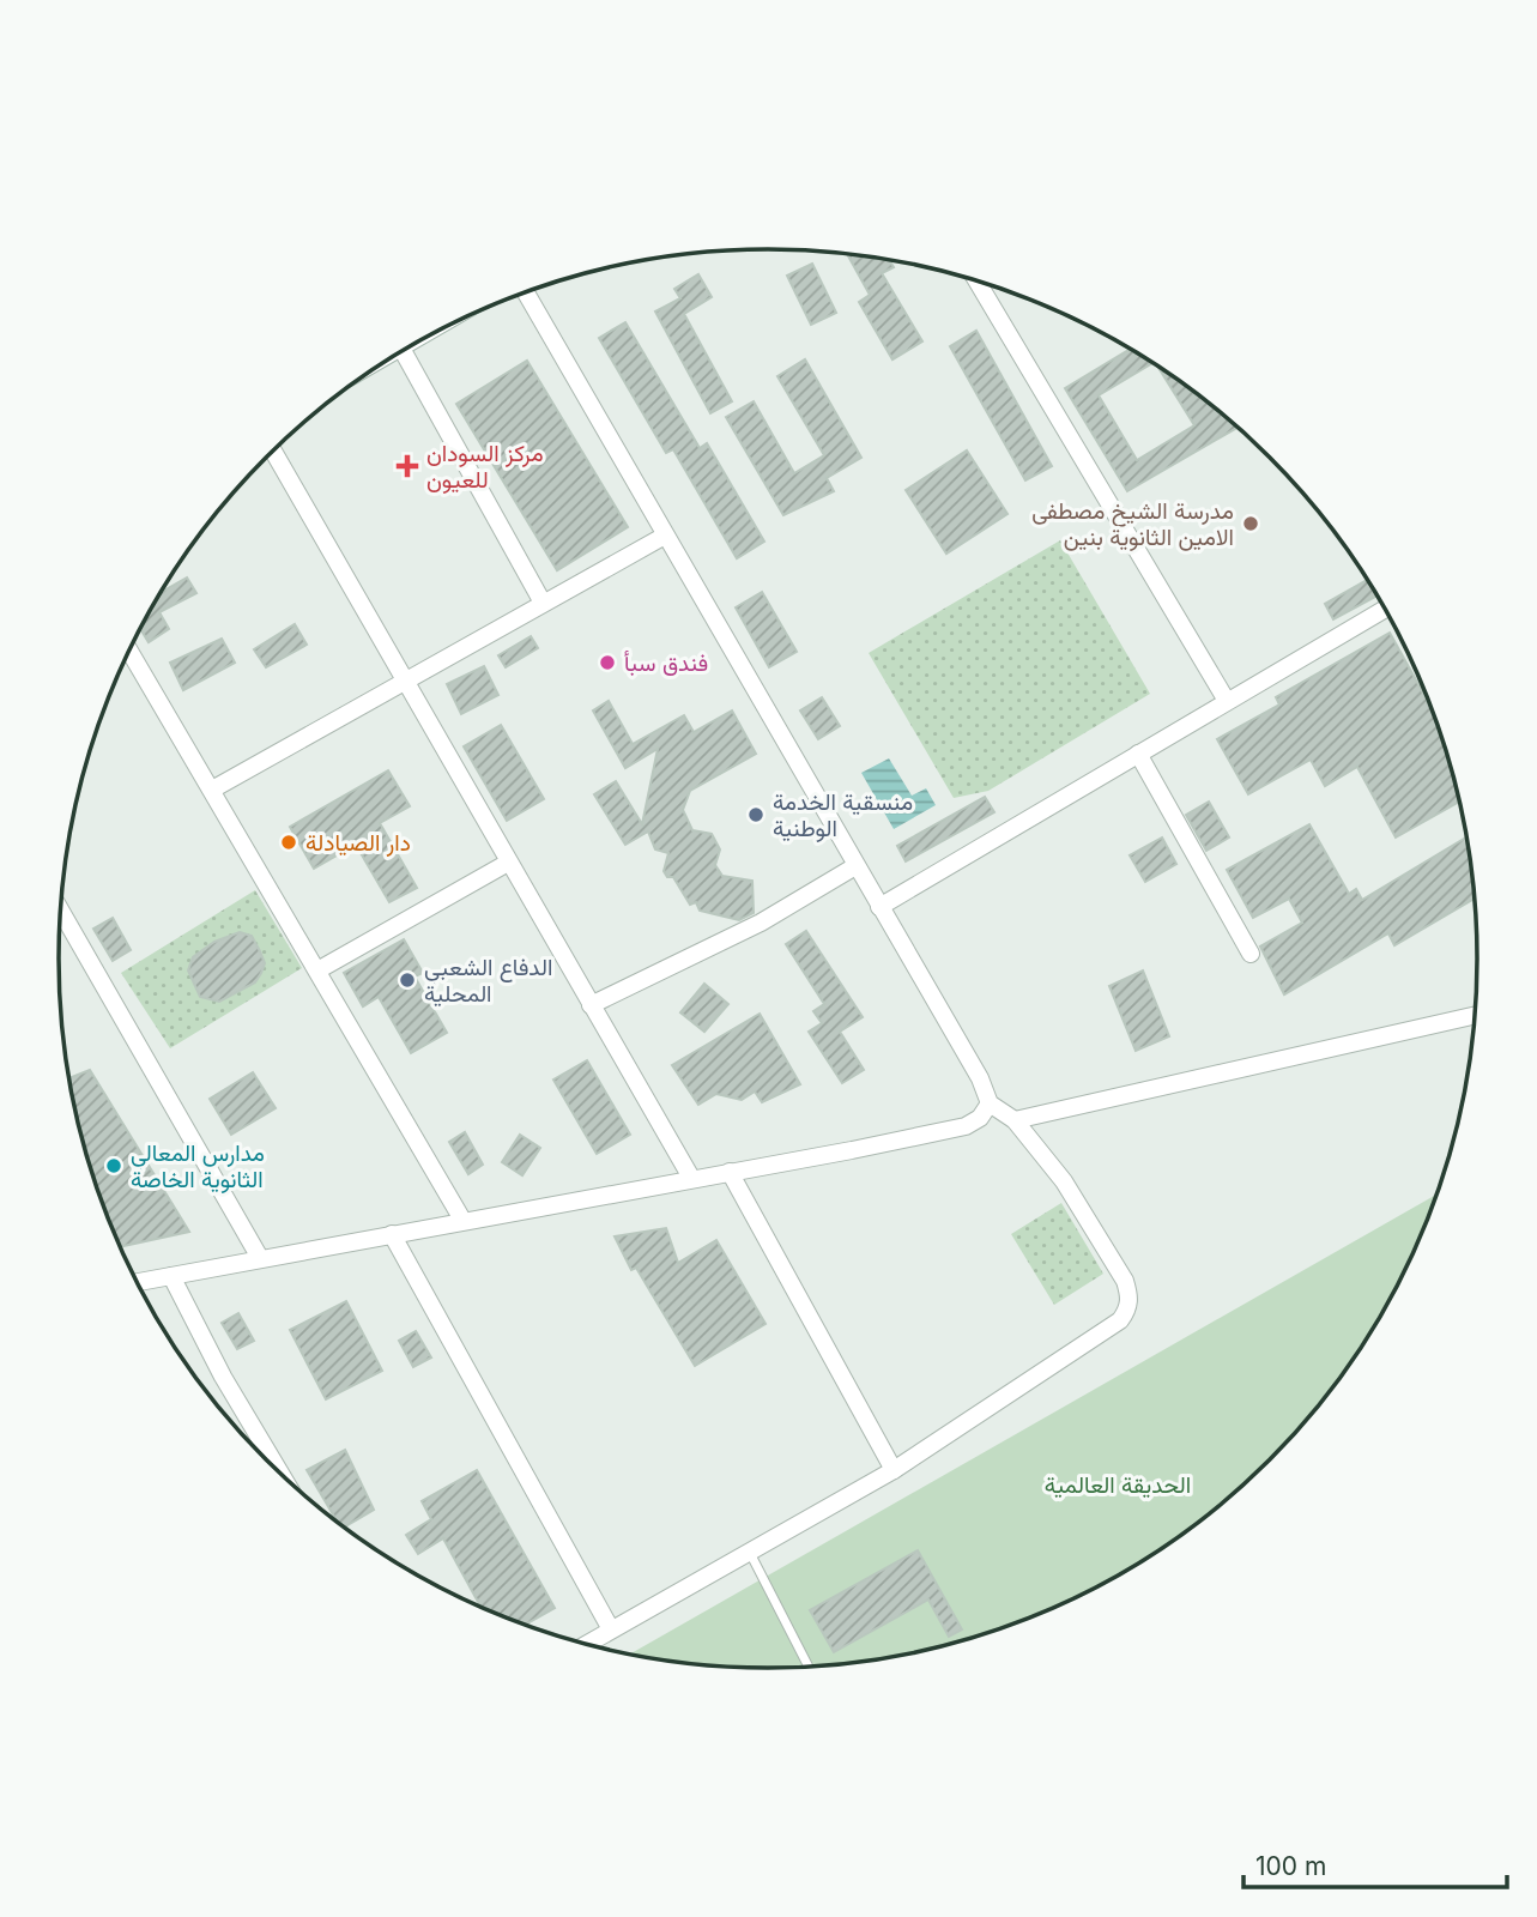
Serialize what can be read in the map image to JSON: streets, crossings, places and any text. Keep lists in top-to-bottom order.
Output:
{
  "parks": ["الحديقة العالمية"],
  "places": {
    "health": ["مركز السودان للعيون"],
    "other": [
      "مدرسة الشيخ مصطفى الامين الثانوية بنين",
      "فندق سبأ",
      "منسقية الخدمة الوطنية",
      "دار الصيادلة",
      "الدفاع الشعبي المحلية",
      "مدارس المعالي الثانوية الخاصة"
    ]
  },
  "scale_bar": "100 m"
}
